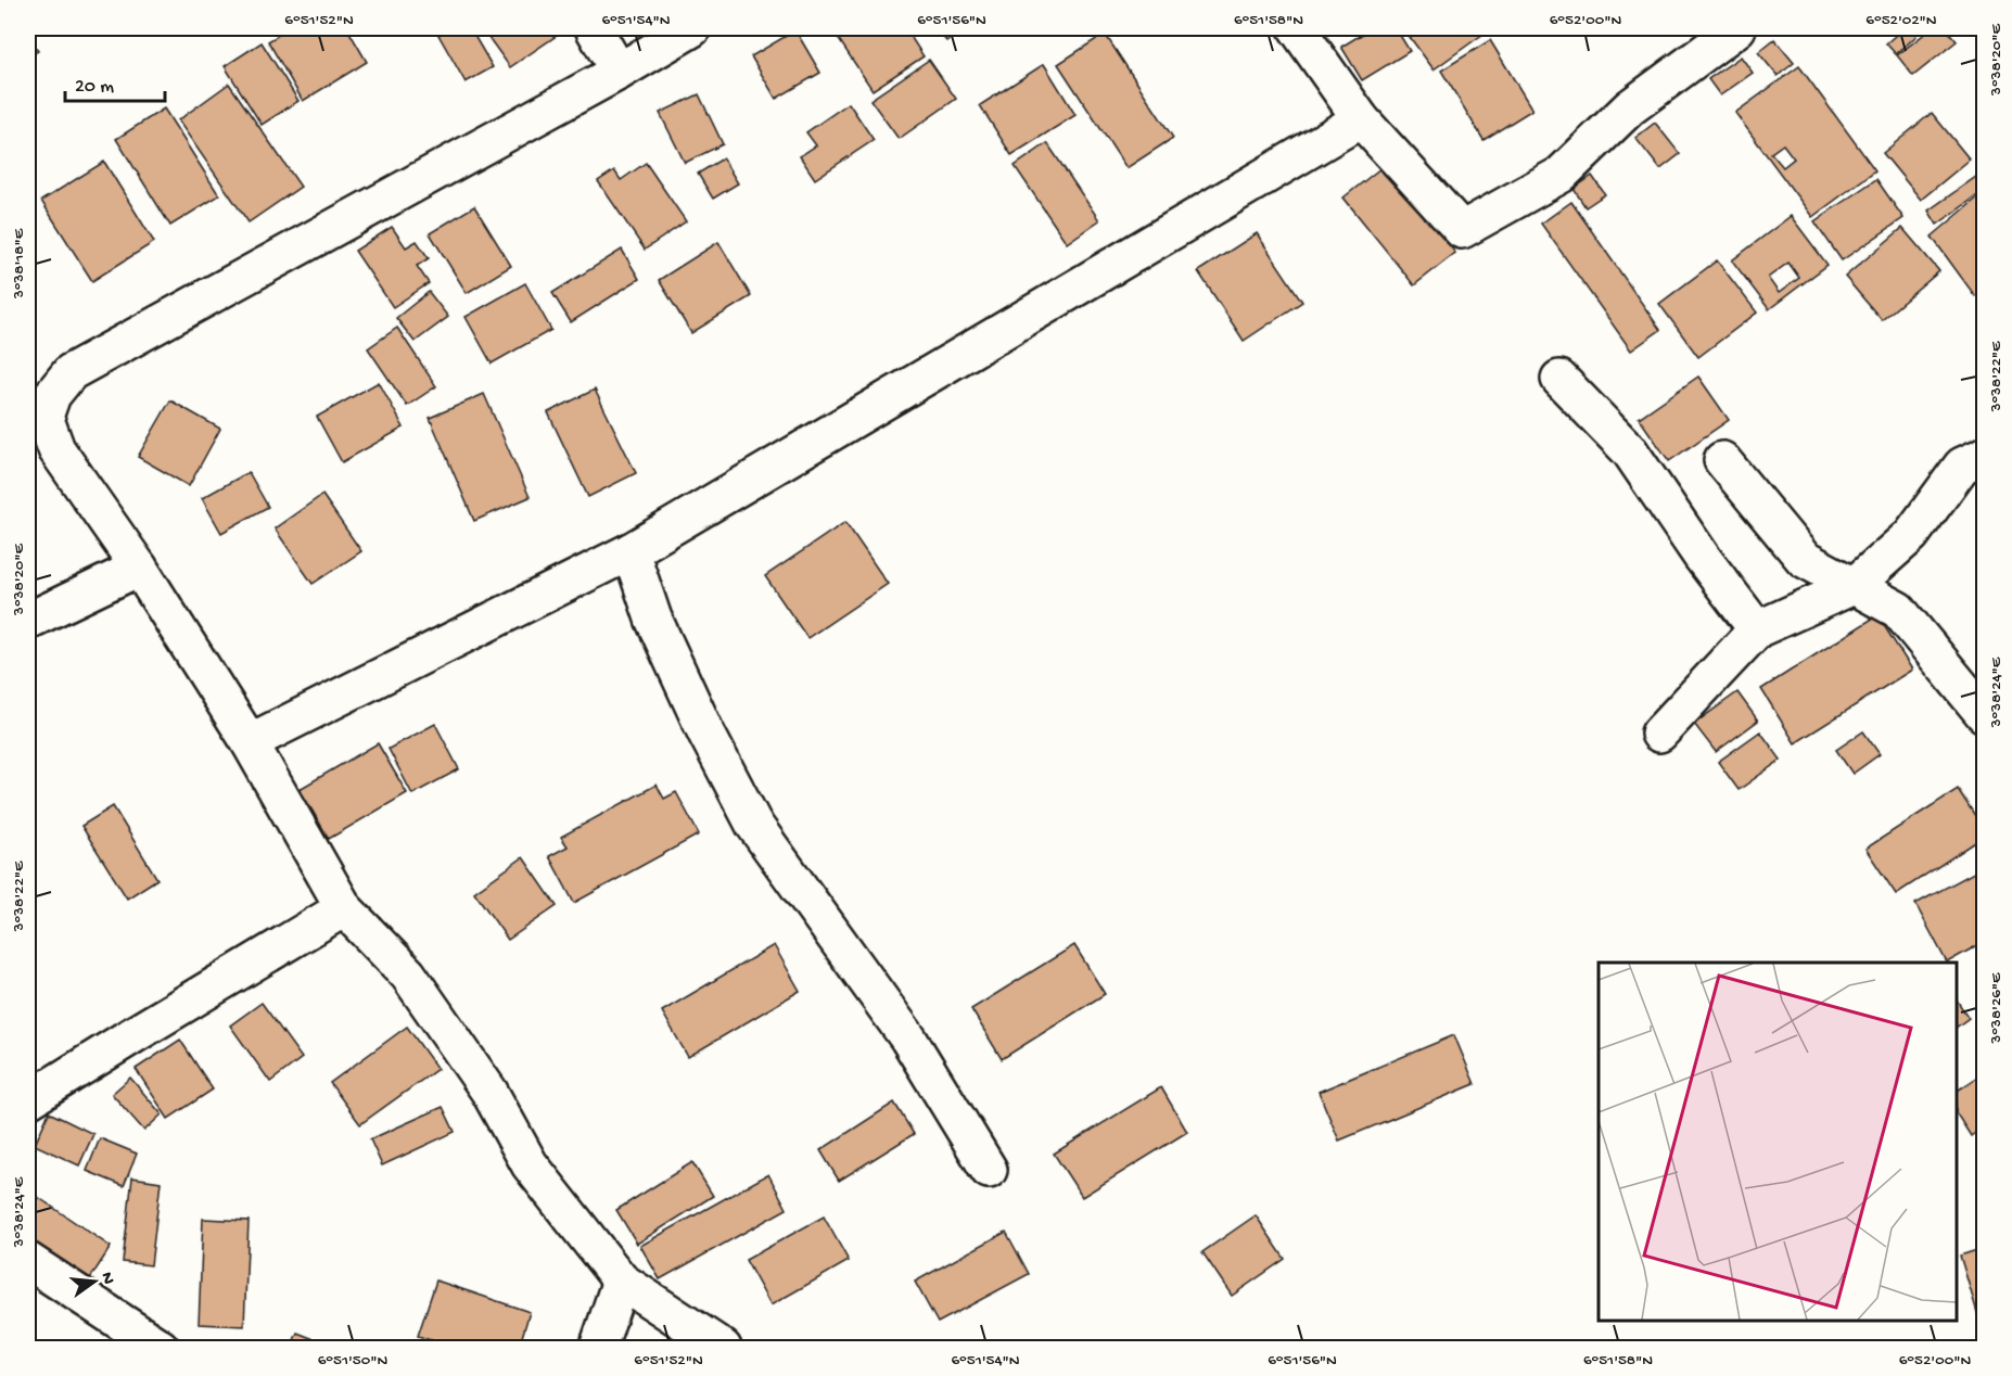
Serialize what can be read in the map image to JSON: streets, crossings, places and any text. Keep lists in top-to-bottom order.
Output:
{
  "scale_bar": "20 m",
  "north": "right",
  "coordinates": [
    "6°51'52\"N",
    "6°51'54\"N",
    "6°51'56\"N",
    "6°51'58\"N",
    "6°52'00\"N",
    "6°52'02\"N",
    "3°38'20\"E",
    "3°38'18\"E",
    "3°38'22\"E",
    "3°38'24\"E",
    "3°38'26\"E",
    "6°51'50\"N"
  ]
}
